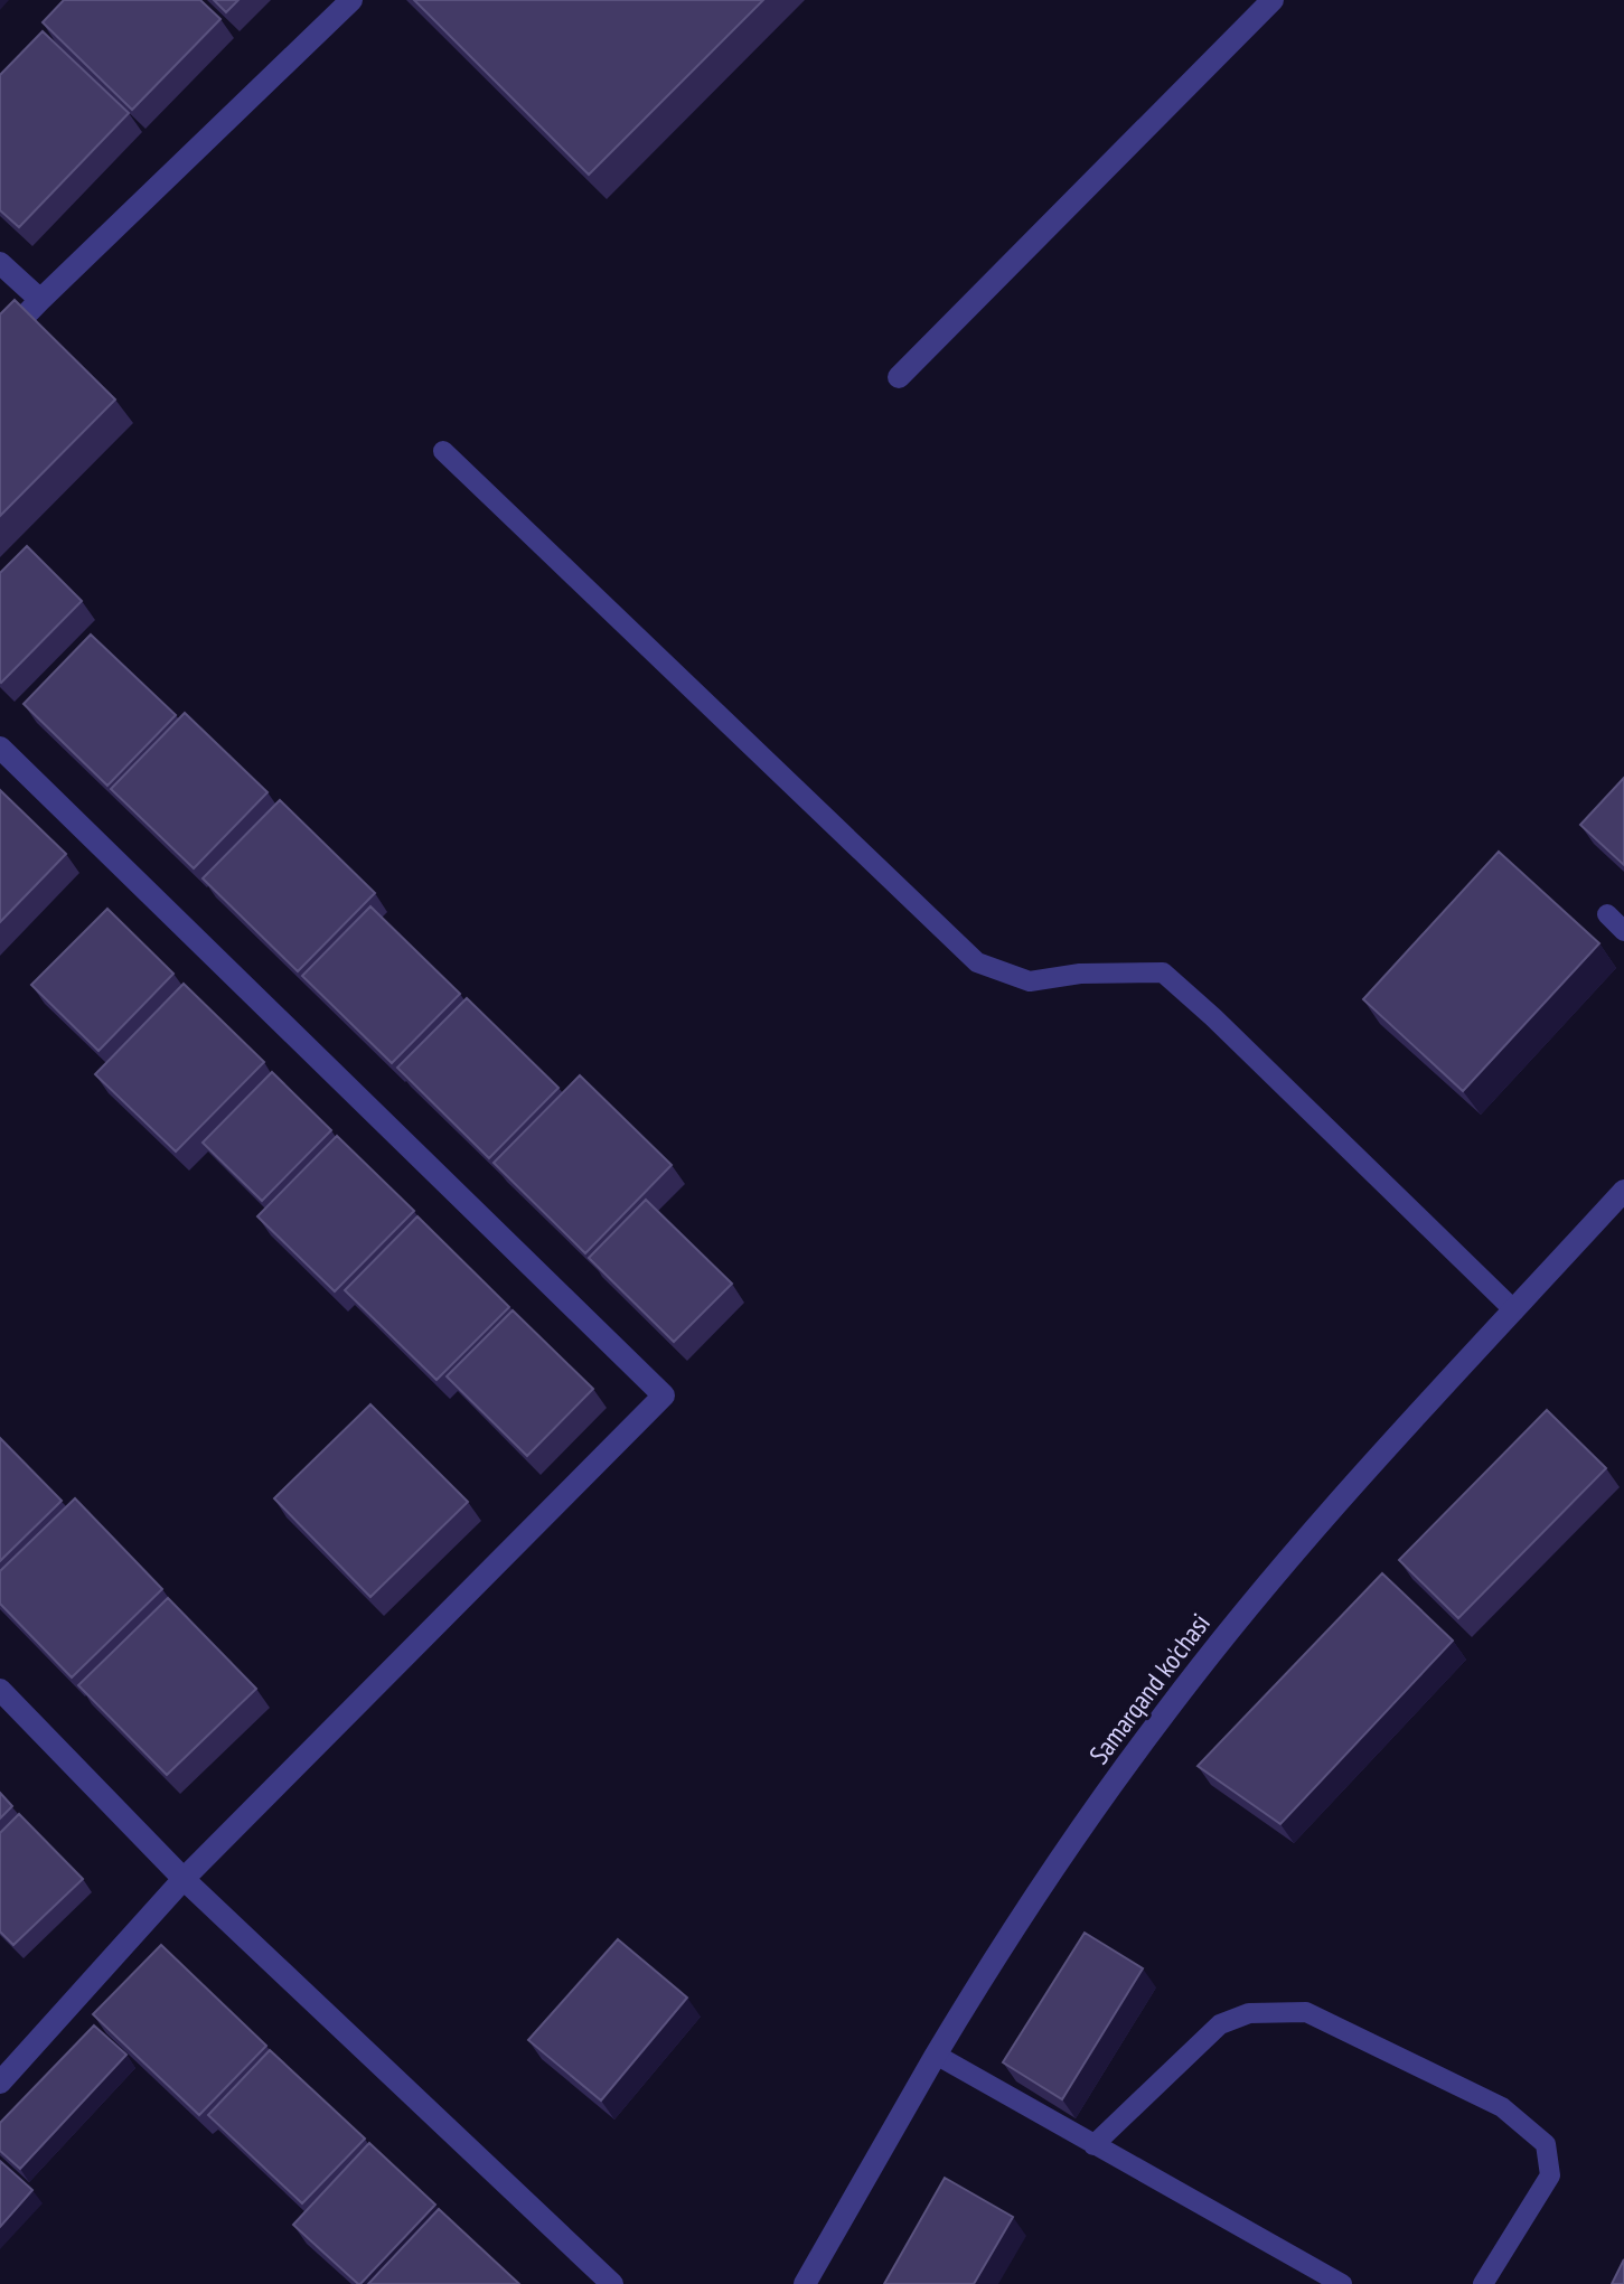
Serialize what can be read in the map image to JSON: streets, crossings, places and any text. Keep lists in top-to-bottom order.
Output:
{
  "streets": {
    "street": ["Samarqand ko'chasi"]
  }
}
